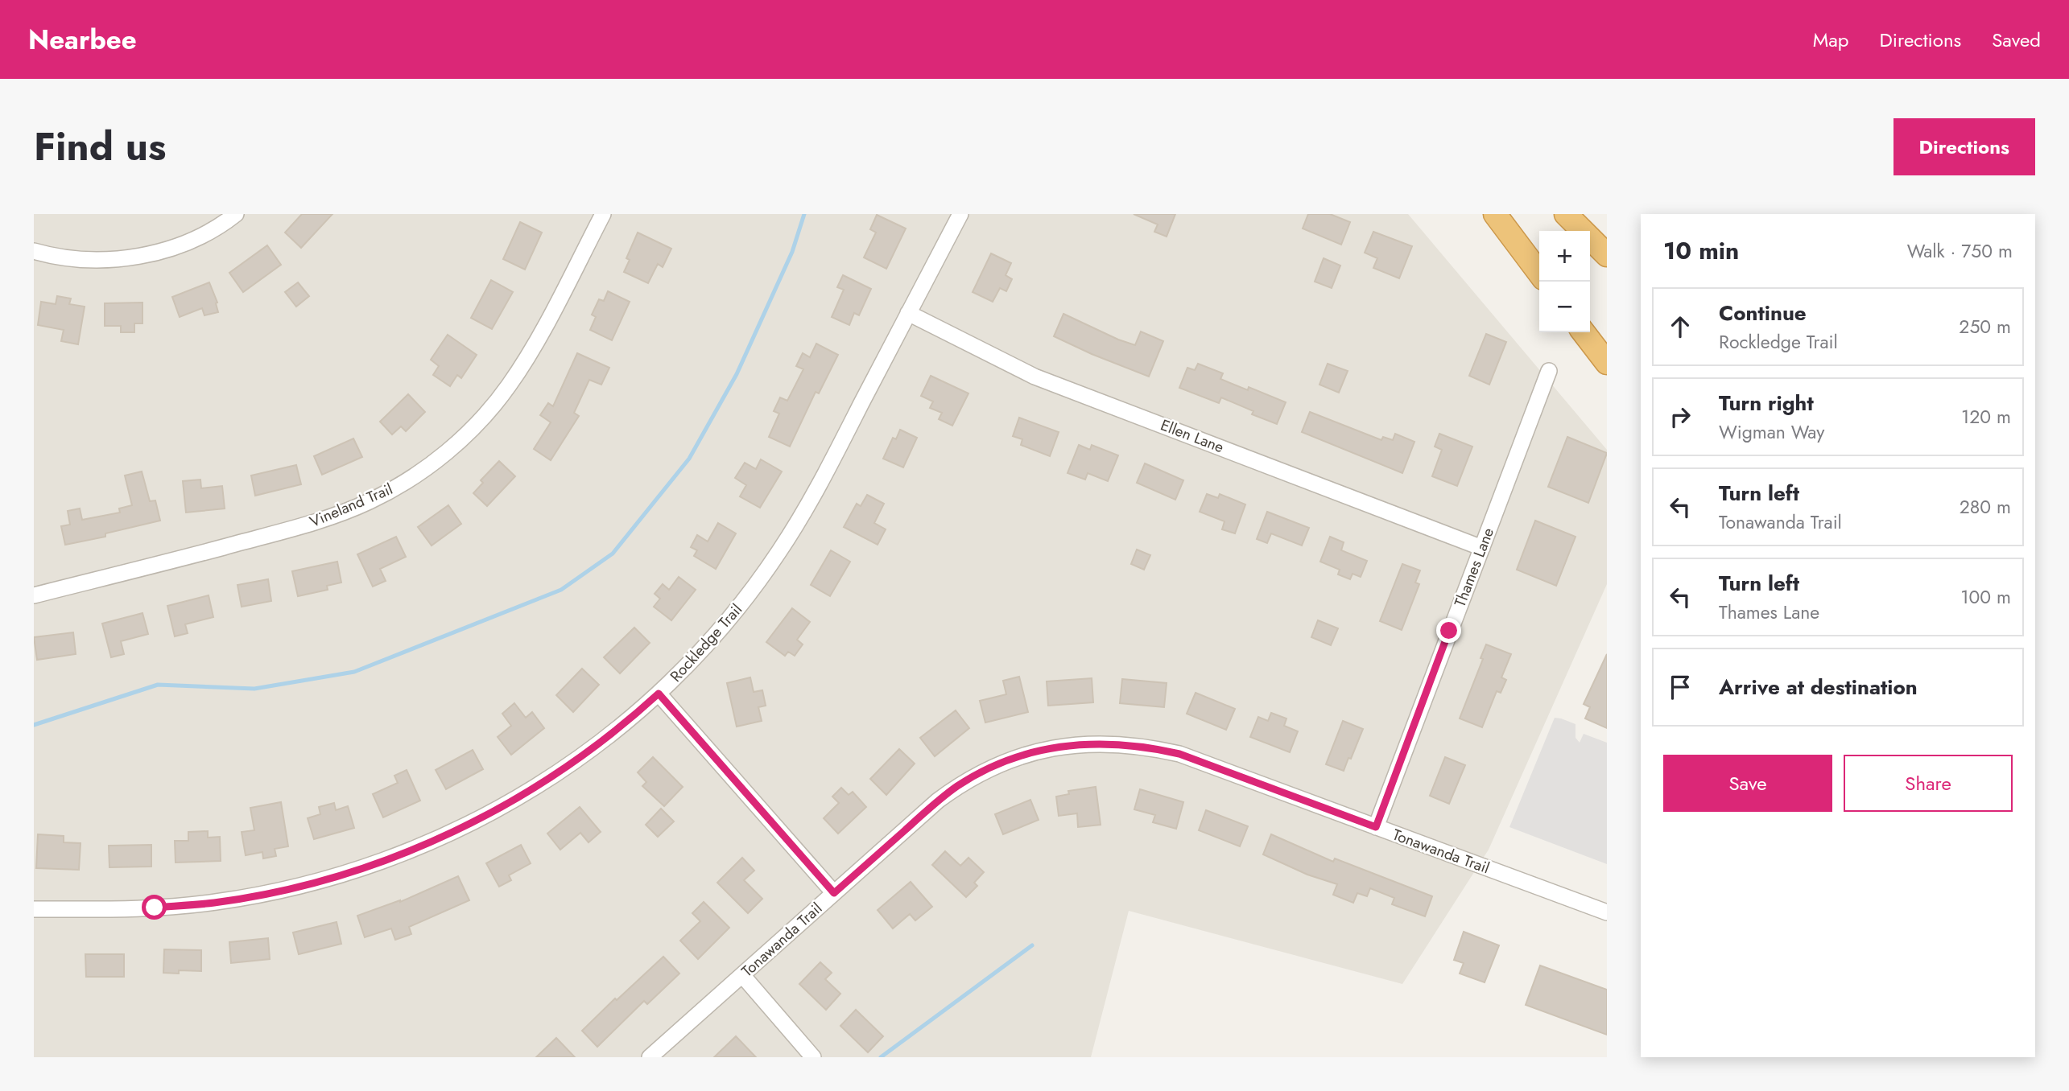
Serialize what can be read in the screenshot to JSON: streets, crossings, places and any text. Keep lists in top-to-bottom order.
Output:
{
  "streets": {
    "street": [
      "Ellen Lane",
      "Vineland Trail",
      "Thames Lane",
      "Rockledge Trail",
      "Tonawanda Trail"
    ]
  },
  "crossings": [
    ["Ellen Lane", "Thames Lane"],
    ["Ellen Lane", "Rockledge Trail"],
    ["Thames Lane", "Tonawanda Trail"]
  ],
  "page": {
    "header": "Nearbee",
    "nav": ["Map", "Directions", "Saved"],
    "title": "Find us",
    "buttons": [
      "Directions",
      ["Save", "Share"]
    ],
    "heading": ["10 min", "Walk · 750 m"],
    "map_buttons": ["+", "−"],
    "list": [
      ["Continue", "Rockledge Trail", "250 m"],
      ["Turn right", "Wigman Way", "120 m"],
      ["Turn left", "Tonawanda Trail", "280 m"],
      ["Turn left", "Thames Lane", "100 m"],
      "Arrive at destination"
    ]
  }
}
